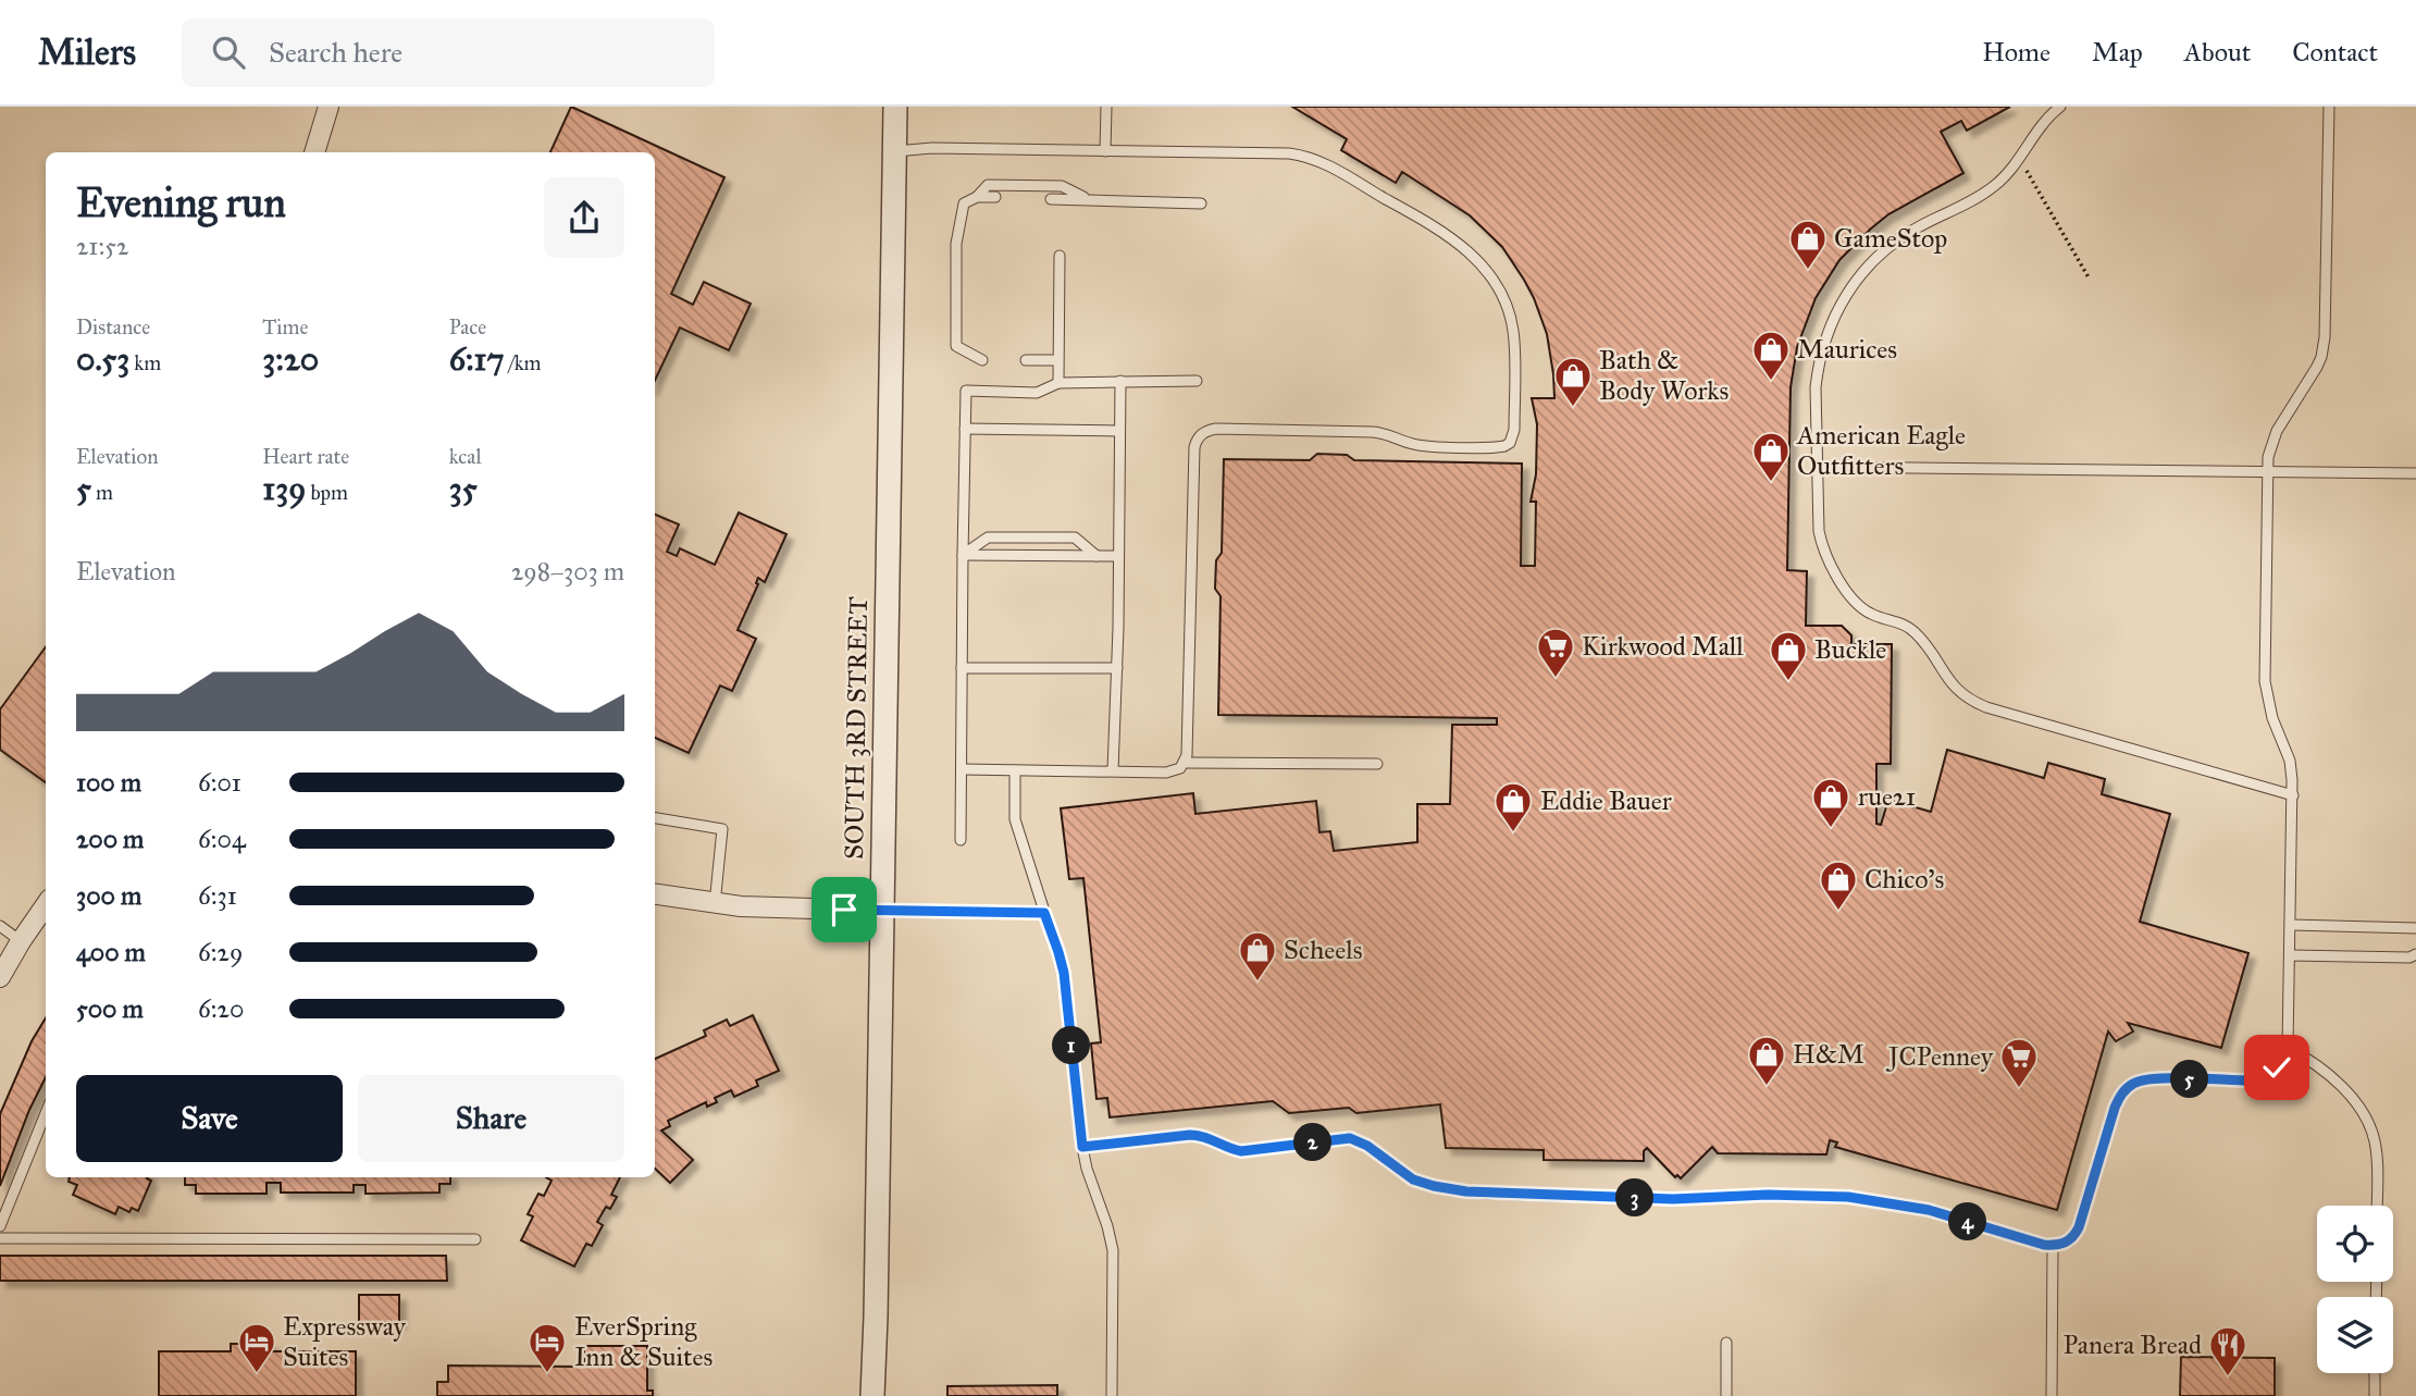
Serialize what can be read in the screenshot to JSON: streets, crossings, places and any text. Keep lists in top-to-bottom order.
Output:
{
  "streets": {
    "street": ["SOUTH 3RD STREET"]
  },
  "places": {
    "shop": [
      "GameStop",
      "Maurices",
      "Bath & Body Works",
      "American Eagle Outfitters",
      "Buckle",
      "rue21",
      "Eddie Bauer",
      "Chico's",
      "Scheels",
      "H&M"
    ],
    "supermarket": ["Kirkwood Mall", "JCPenney"],
    "hotel": ["Expressway Suites", "EverSpring Inn & Suites"],
    "restaurant": ["Panera Bread"]
  },
  "page": {
    "header": "Milers",
    "search": "Search here",
    "nav": [
      "Home",
      "Map",
      "About",
      "Contact"
    ],
    "heading": ["Evening run", "21:52"],
    "stats": [
      ["Distance", "0.53 km"],
      ["Time", "3:20"],
      ["Pace", "6:17 /km"],
      ["Elevation", "5 m"],
      ["Heart rate", "139 bpm"],
      ["kcal", "35"]
    ],
    "chart": ["Elevation", "298–303 m"],
    "list": [
      {
        "name": "100 m",
        "note": "6:01"
      },
      {
        "name": "200 m",
        "note": "6:04"
      },
      {
        "name": "300 m",
        "note": "6:31"
      },
      {
        "name": "400 m",
        "note": "6:29"
      },
      {
        "name": "500 m",
        "note": "6:20"
      }
    ],
    "pins": [
      "1",
      "5",
      "2",
      "3",
      "4"
    ],
    "buttons": ["Save", "Share"]
  }
}
